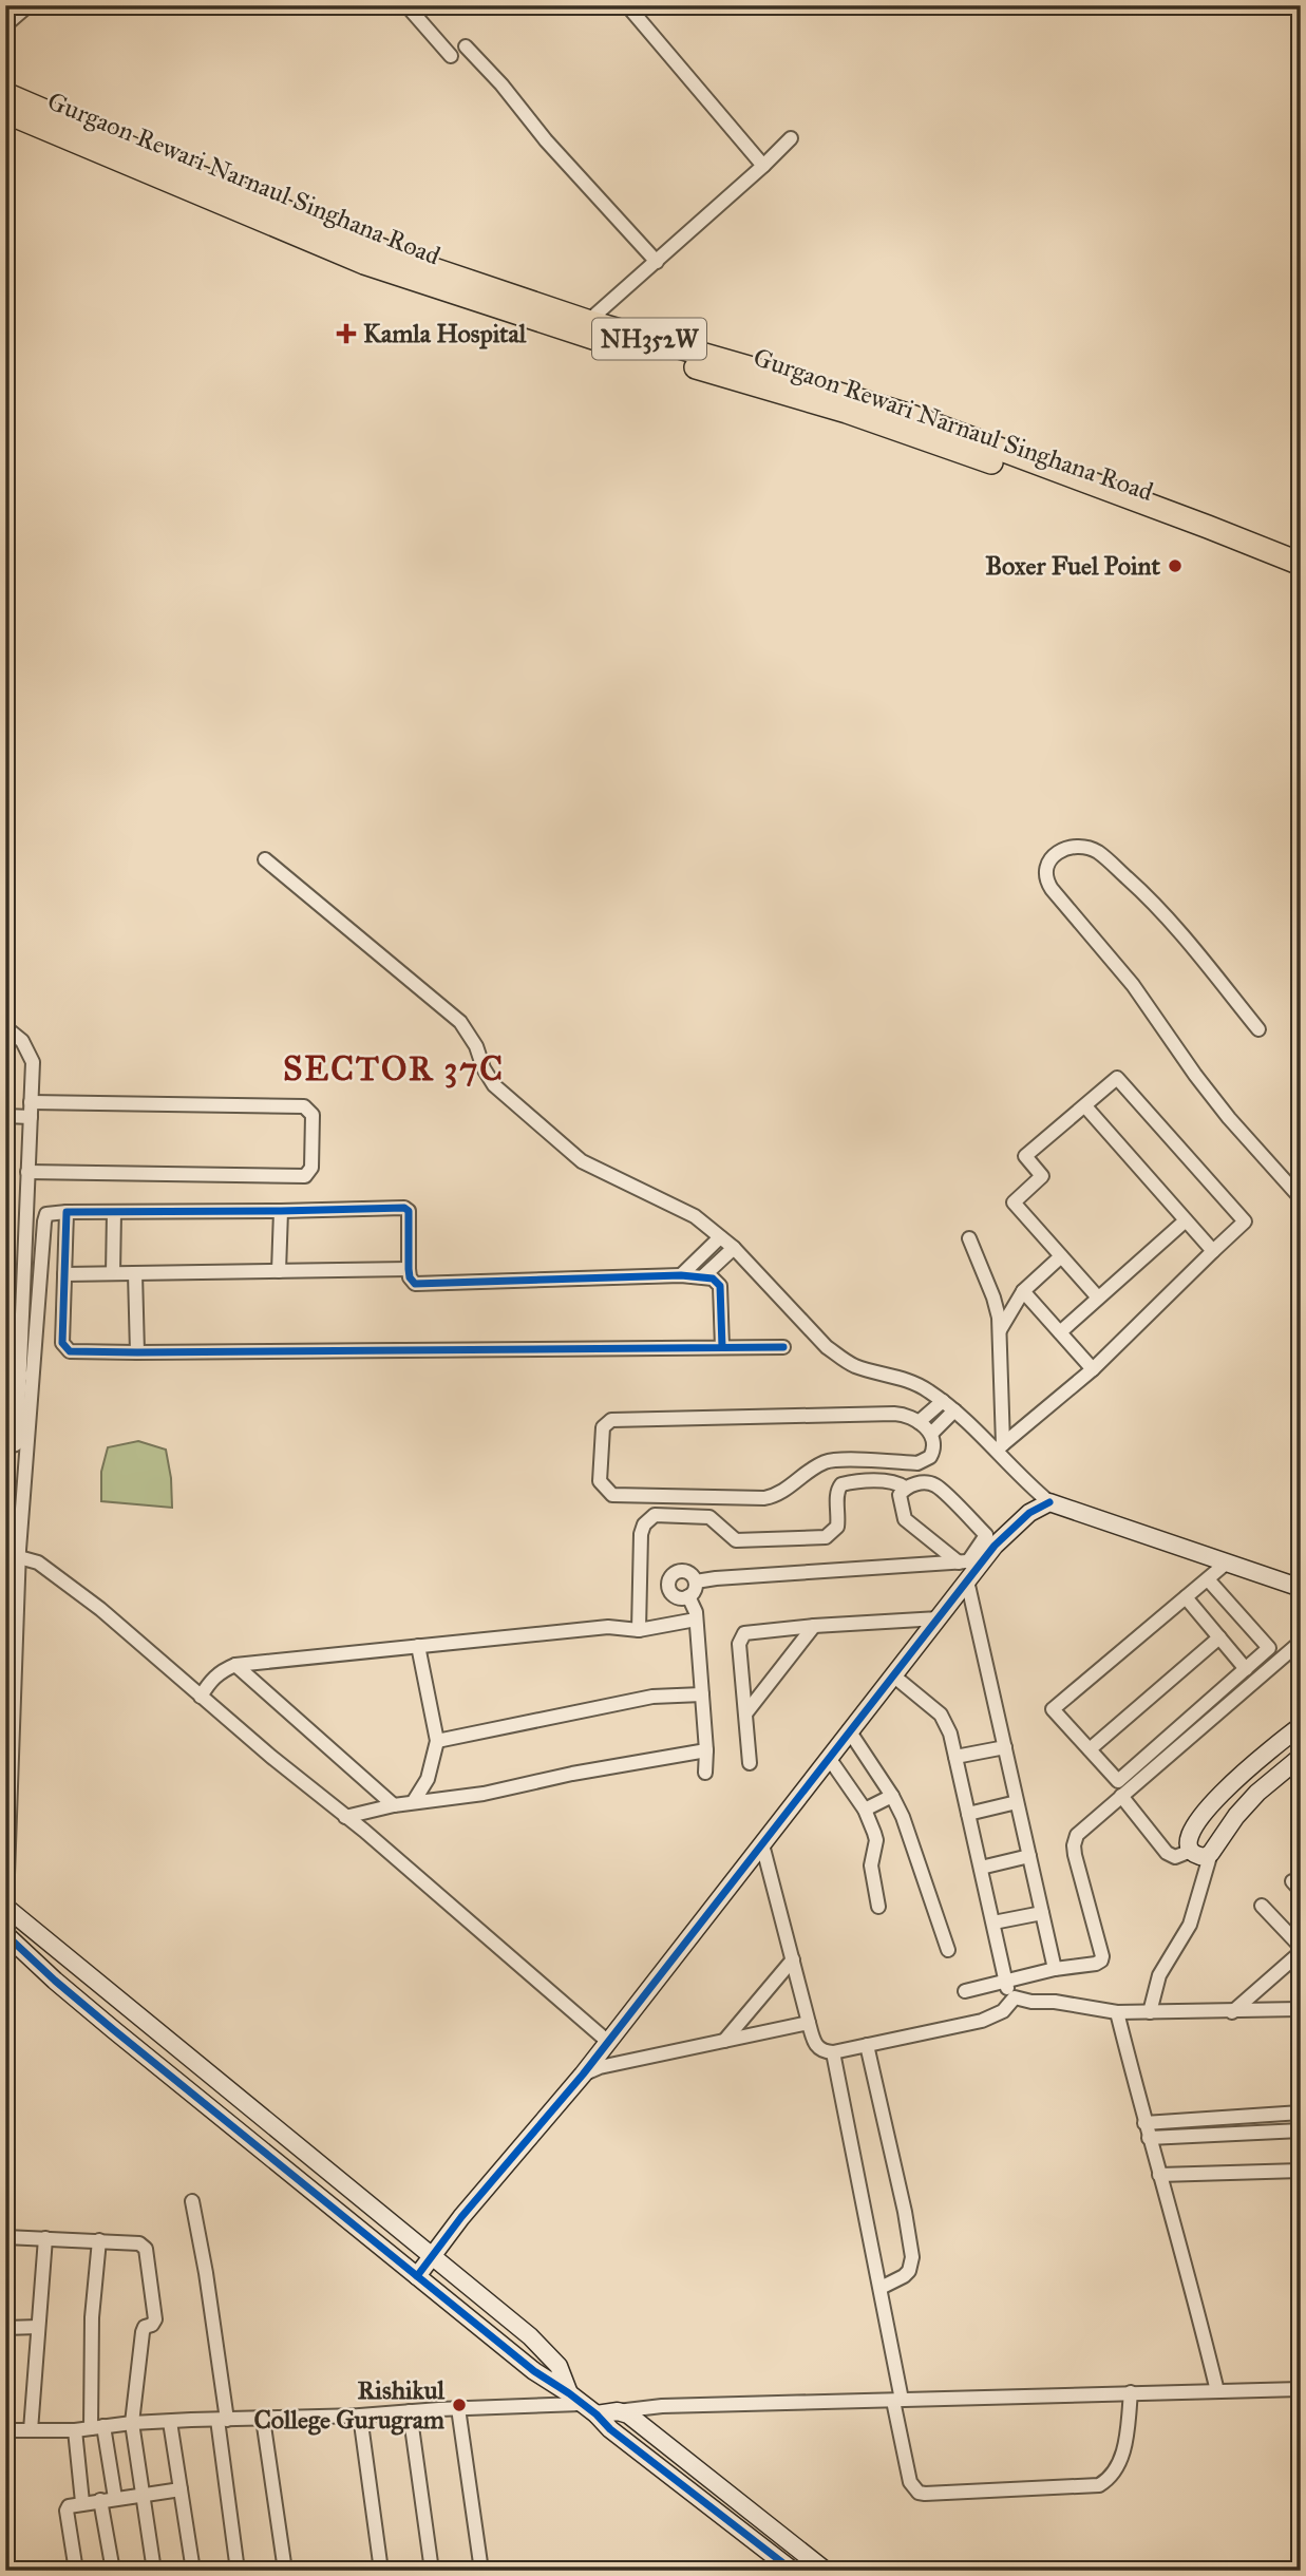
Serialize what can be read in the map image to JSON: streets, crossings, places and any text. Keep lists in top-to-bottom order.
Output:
{
  "streets": {
    "highway": ["Gurgaon Rewari Narnaul Singhana Road", "NH352W"]
  },
  "crossings": [
    ["Gurgaon Rewari Narnaul Singhana Road", "NH352W"]
  ],
  "districts": ["SECTOR 37C"],
  "places": {
    "health": ["Kamla Hospital"],
    "other": ["Boxer Fuel Point", "Rishikul College Gurugram"]
  }
}
